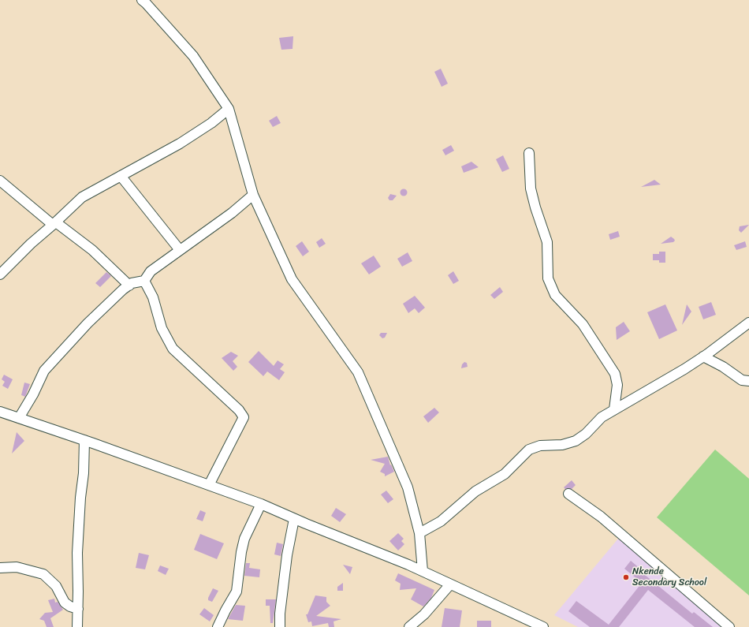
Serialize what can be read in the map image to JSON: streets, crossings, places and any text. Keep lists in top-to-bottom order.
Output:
{
  "places": ["Nkende Secondary School"]
}
